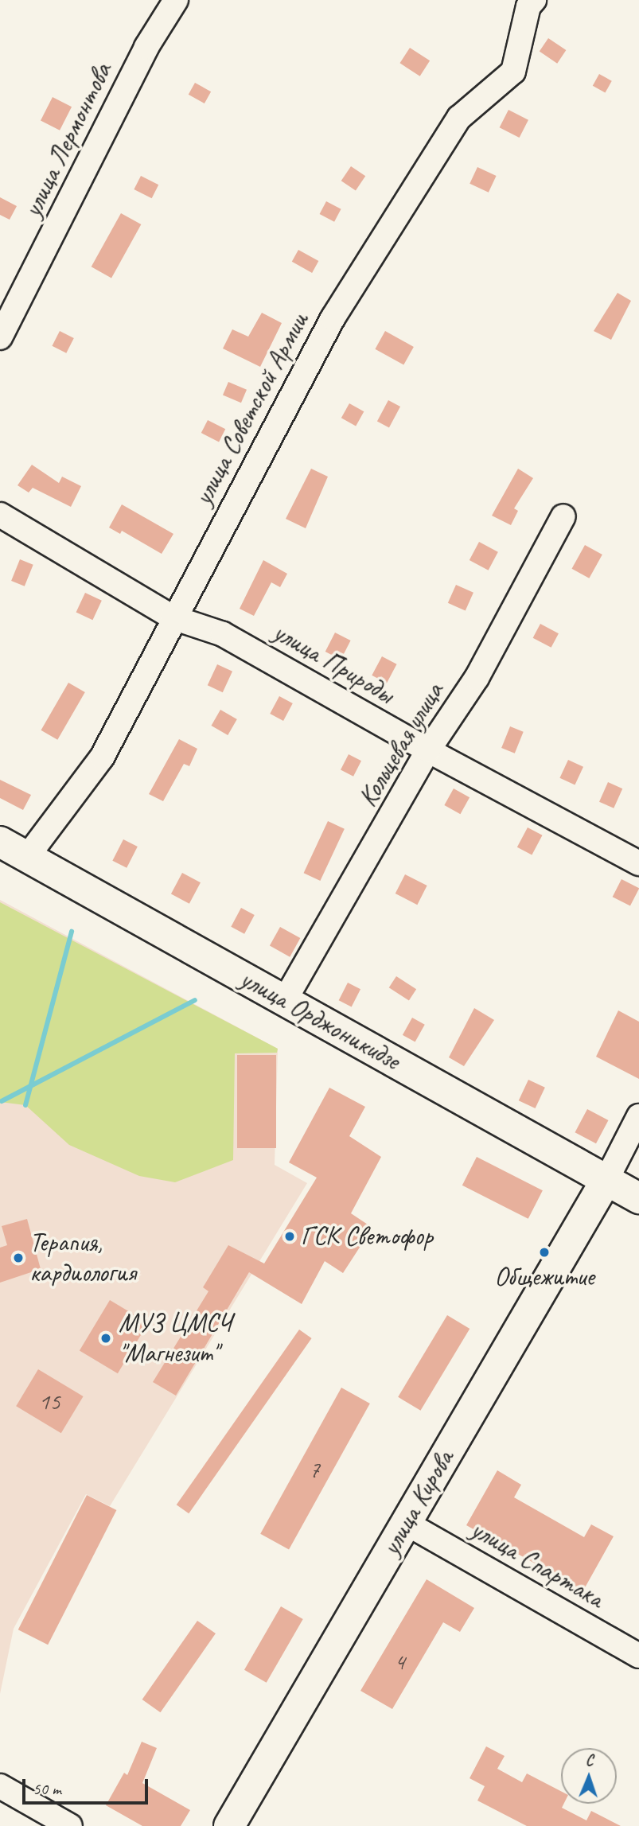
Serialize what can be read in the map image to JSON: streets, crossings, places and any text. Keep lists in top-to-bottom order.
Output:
{
  "streets": {
    "main road": ["улица Орджоникидзе", "улица Кирова"],
    "street": [
      "улица Лермонтова",
      "улица Советской Армии",
      "улица Природы",
      "Кольцевая улица",
      "улица Спартака"
    ]
  },
  "crossings": [
    ["улица Советской Армии", "улица Природы"],
    ["улица Советской Армии", "улица Орджоникидзе"],
    ["улица Природы", "Кольцевая улица"],
    ["Кольцевая улица", "улица Орджоникидзе"],
    ["улица Орджоникидзе", "улица Кирова"],
    ["улица Кирова", "улица Спартака"]
  ],
  "places": [
    "ГСК Светофор",
    "Общежитие",
    "Терапия, кардиология",
    "МУЗ ЦМСЧ \"Магнезит\""
  ],
  "house_numbers": ["15", "7", "4"],
  "scale_bar": "50 m",
  "north": "top"
}
